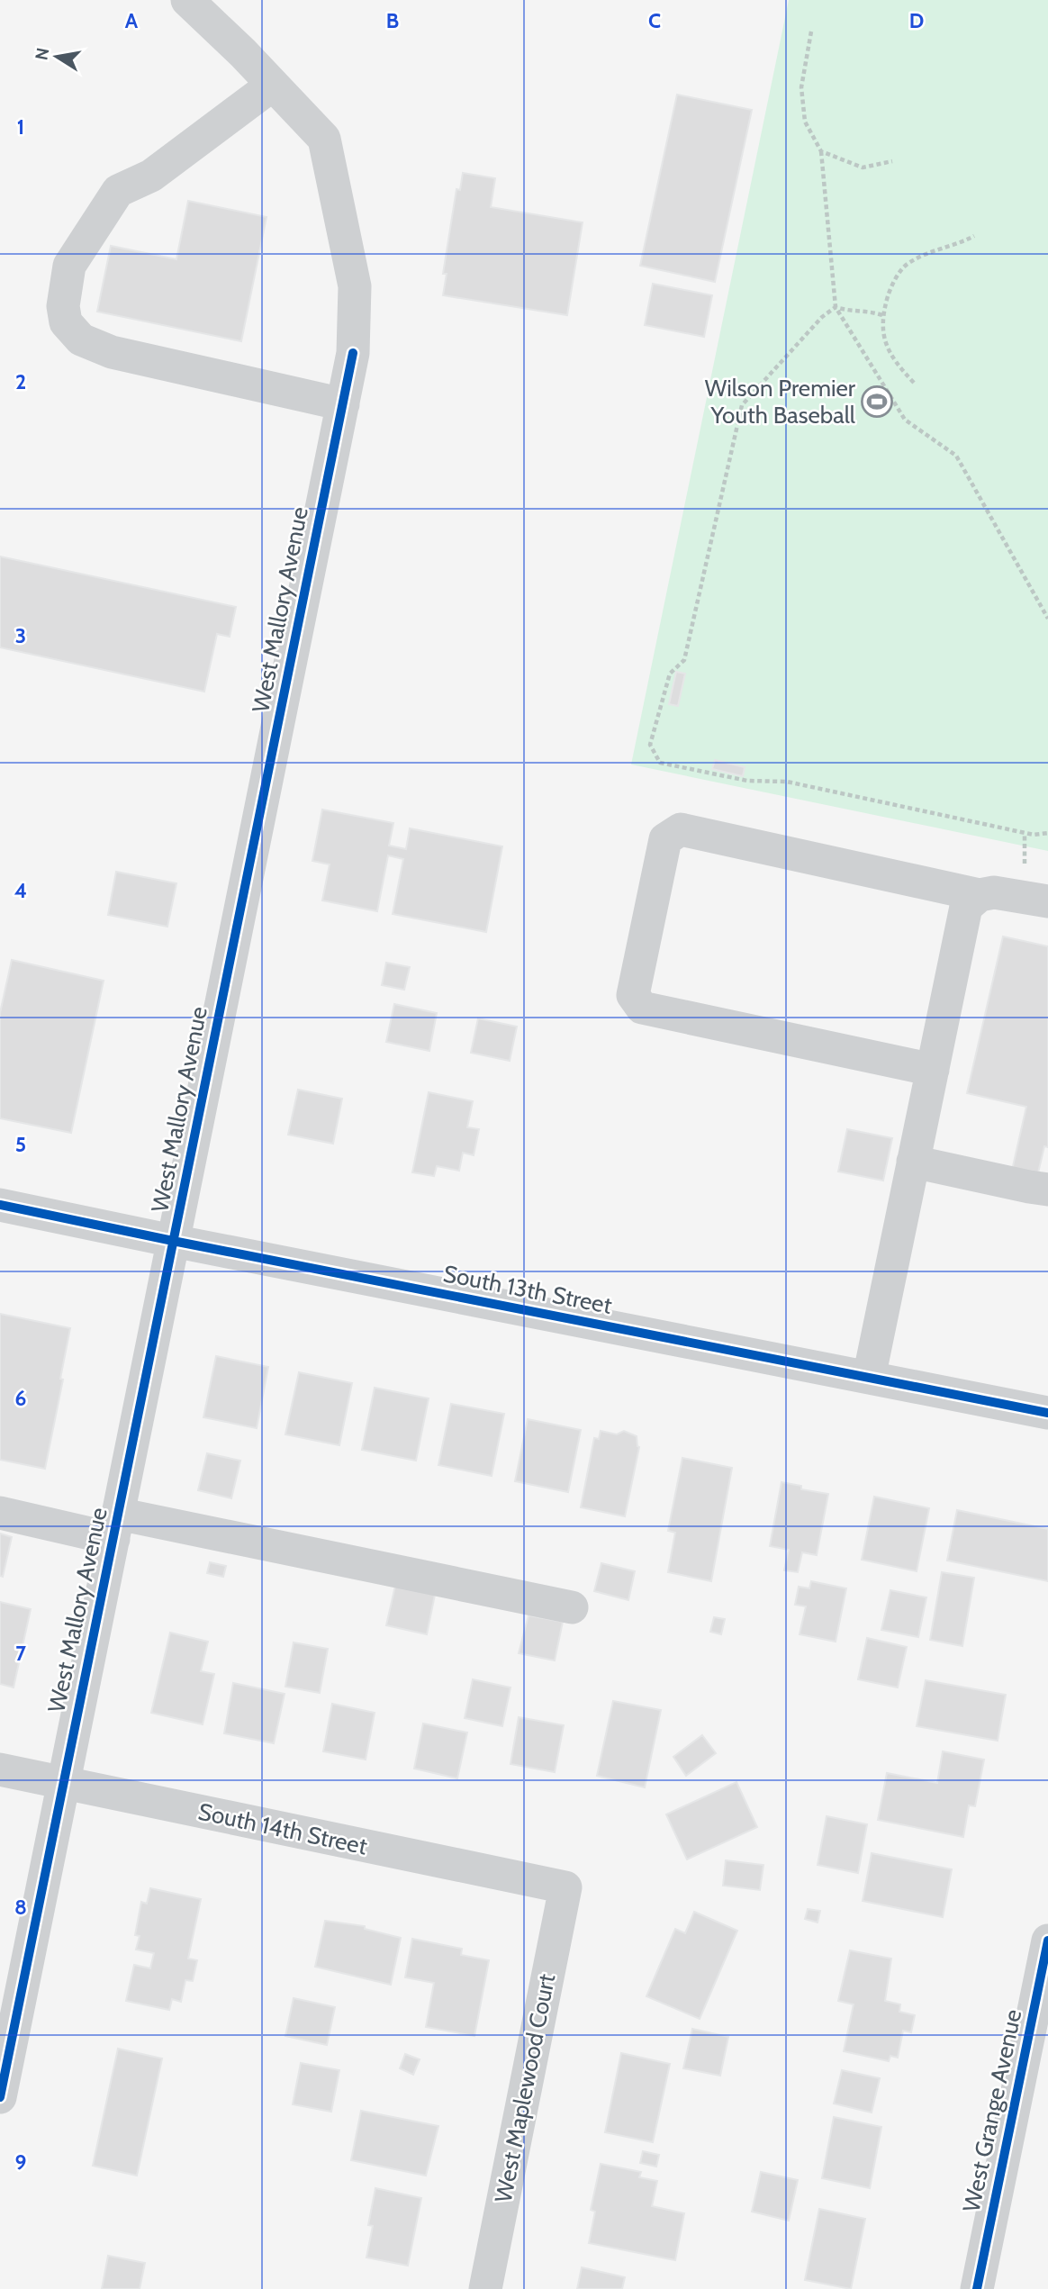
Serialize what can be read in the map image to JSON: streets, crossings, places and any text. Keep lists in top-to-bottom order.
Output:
{
  "streets": {
    "street": [
      "West Mallory Avenue",
      "South 13th Street",
      "South 14th Street",
      "West Maplewood Court",
      "West Grange Avenue"
    ]
  },
  "crossings": [
    ["West Mallory Avenue", "South 13th Street"],
    ["West Mallory Avenue", "South 14th Street"],
    ["South 14th Street", "West Maplewood Court"]
  ],
  "places": {
    "sports": ["Wilson Premier Youth Baseball"]
  },
  "north": "left",
  "grid": {
    "columns": [
      "A",
      "B",
      "C",
      "D"
    ],
    "rows": [
      "1",
      "2",
      "3",
      "4",
      "5",
      "6",
      "7",
      "8",
      "9"
    ]
  }
}
